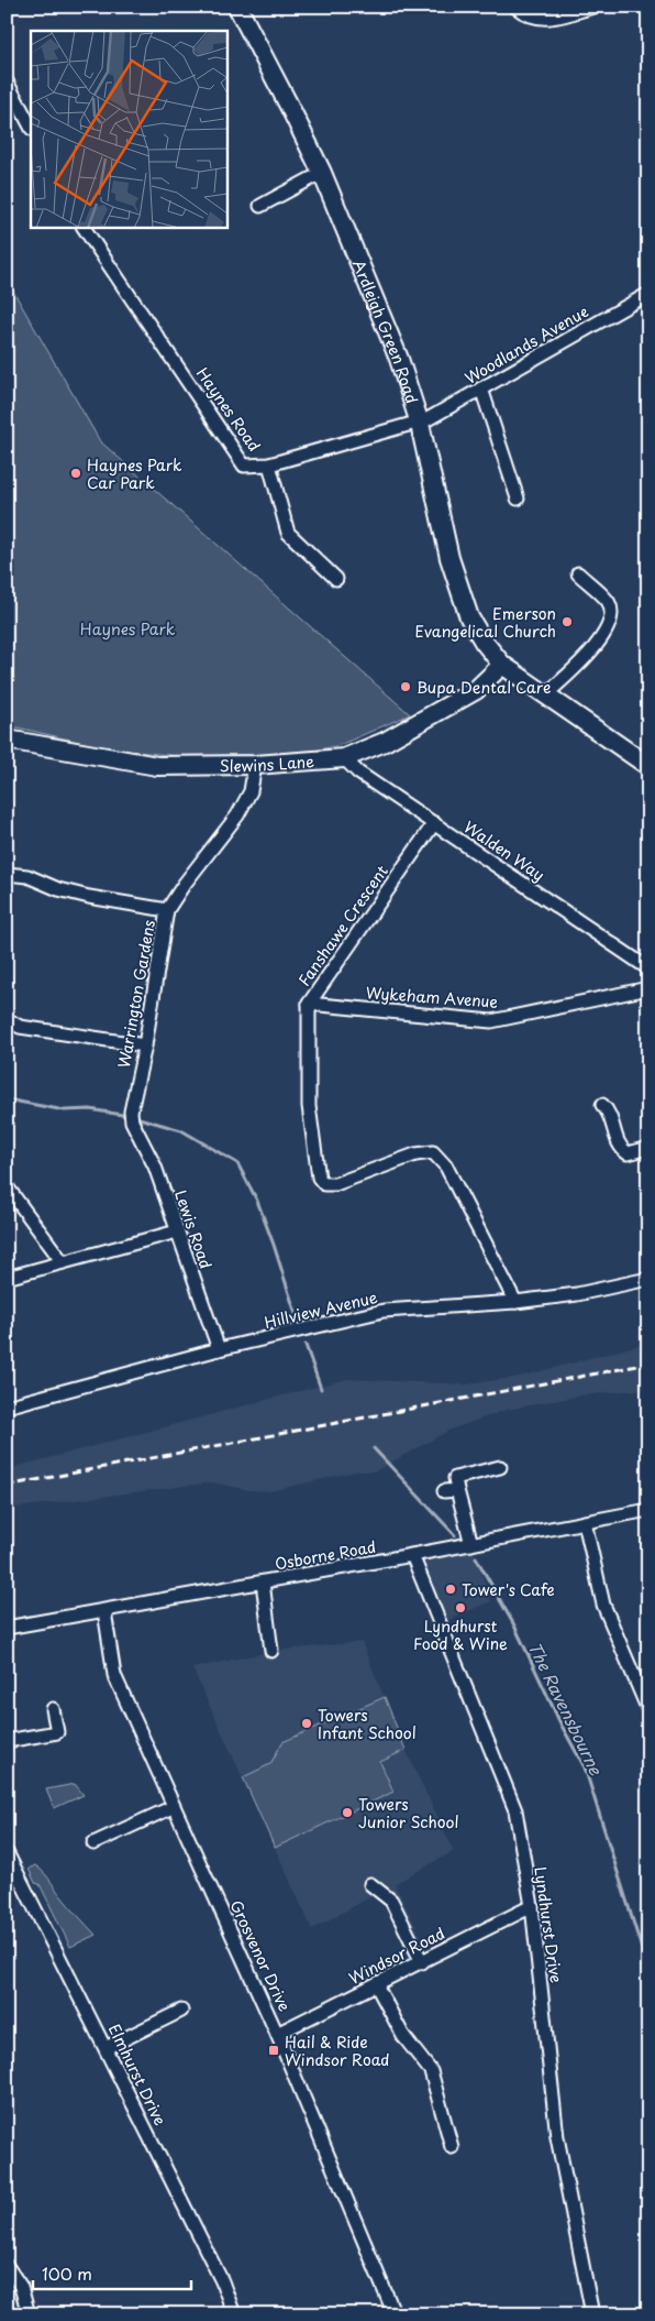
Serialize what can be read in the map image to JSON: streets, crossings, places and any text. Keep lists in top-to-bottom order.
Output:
{
  "streets": {
    "street": [
      "Ardleigh Green Road",
      "Woodlands Avenue",
      "Haynes Road",
      "Slewins Lane",
      "Walden Way",
      "Fanshawe Crescent",
      "Warrington Gardens",
      "Wykeham Avenue",
      "Lewis Road",
      "Hillview Avenue",
      "Osborne Road",
      "Lyndhurst Drive",
      "Grosvenor Drive",
      "Windsor Road",
      "Elmhurst Drive"
    ]
  },
  "crossings": [
    ["Ardleigh Green Road", "Woodlands Avenue"],
    ["Ardleigh Green Road", "Haynes Road"],
    ["Ardleigh Green Road", "Slewins Lane"],
    ["Woodlands Avenue", "Haynes Road"],
    ["Slewins Lane", "Walden Way"],
    ["Slewins Lane", "Warrington Gardens"],
    ["Walden Way", "Fanshawe Crescent"],
    ["Fanshawe Crescent", "Wykeham Avenue"],
    ["Fanshawe Crescent", "Hillview Avenue"],
    ["Warrington Gardens", "Lewis Road"],
    ["Lewis Road", "Hillview Avenue"],
    ["Osborne Road", "Lyndhurst Drive"],
    ["Osborne Road", "Grosvenor Drive"],
    ["Lyndhurst Drive", "Windsor Road"],
    ["Grosvenor Drive", "Windsor Road"]
  ],
  "water": ["The Ravensbourne"],
  "parks": ["Haynes Park"],
  "places": {
    "other": [
      "Haynes Park Car Park",
      "Emerson Evangelical Church",
      "Bupa Dental Care",
      "Tower's Cafe",
      "Lyndhurst Food & Wine",
      "Towers Infant School",
      "Towers Junior School"
    ],
    "transit": ["Hail & Ride Windsor Road"]
  },
  "scale_bar": "100 m"
}
